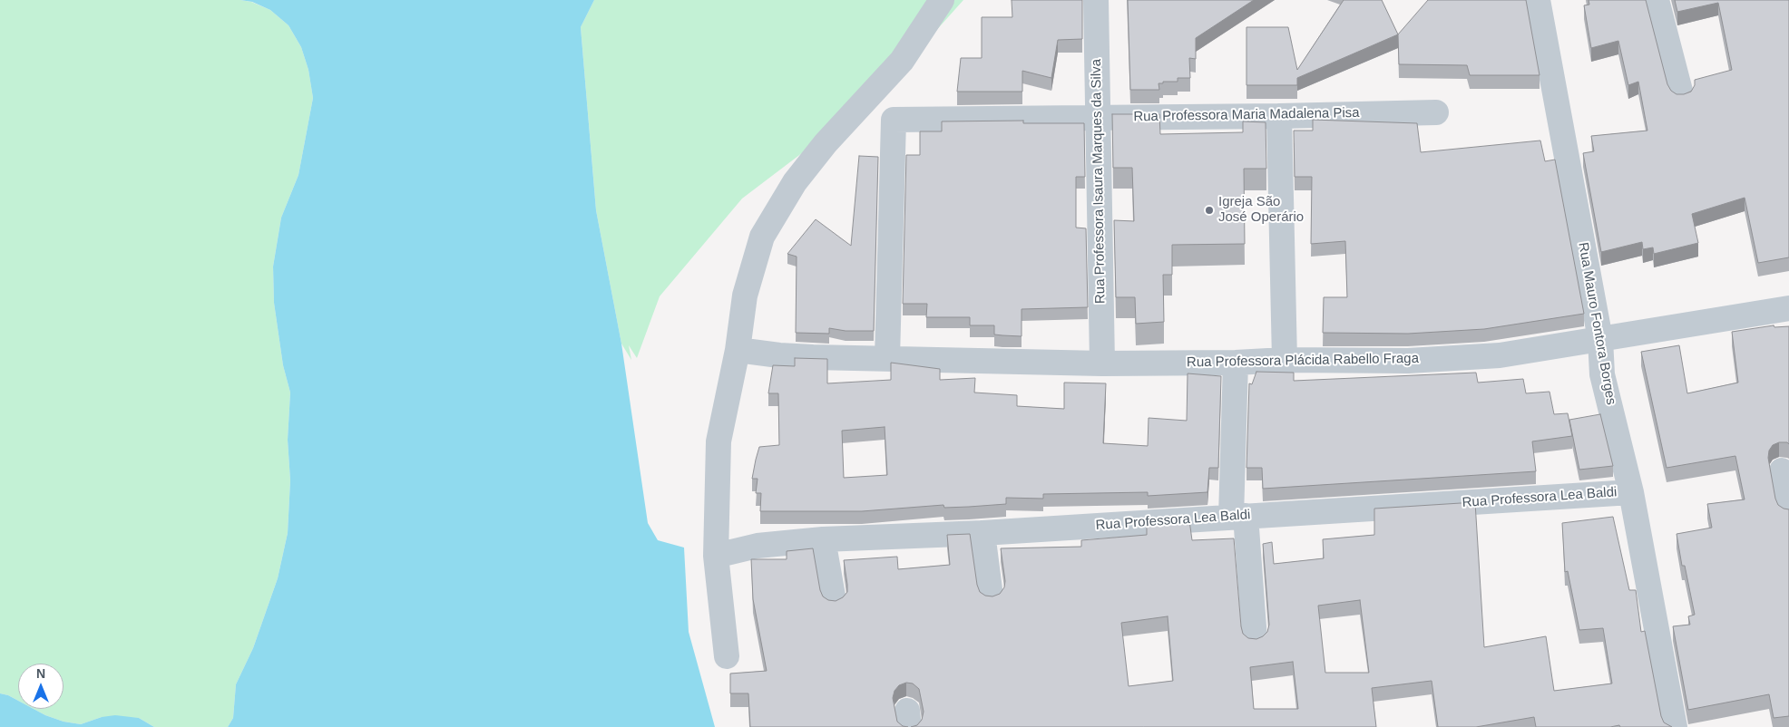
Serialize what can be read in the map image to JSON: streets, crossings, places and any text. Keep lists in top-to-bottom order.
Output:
{
  "streets": {
    "street": [
      "Rua Professora Maria Madalena Pisa",
      "Rua Professora Isaura Marques da Silva",
      "Rua Mauro Fontora Borges",
      "Rua Professora Plácida Rabello Fraga",
      "Rua Professora Lea Baldi"
    ]
  },
  "crossings": [
    ["Rua Professora Maria Madalena Pisa", "Rua Professora Isaura Marques da Silva"],
    ["Rua Professora Maria Madalena Pisa", "Rua Professora Plácida Rabello Fraga"],
    ["Rua Professora Isaura Marques da Silva", "Rua Professora Plácida Rabello Fraga"],
    ["Rua Mauro Fontora Borges", "Rua Professora Plácida Rabello Fraga"],
    ["Rua Mauro Fontora Borges", "Rua Professora Lea Baldi"]
  ],
  "places": ["Igreja São José Operário"],
  "north": "top"
}
